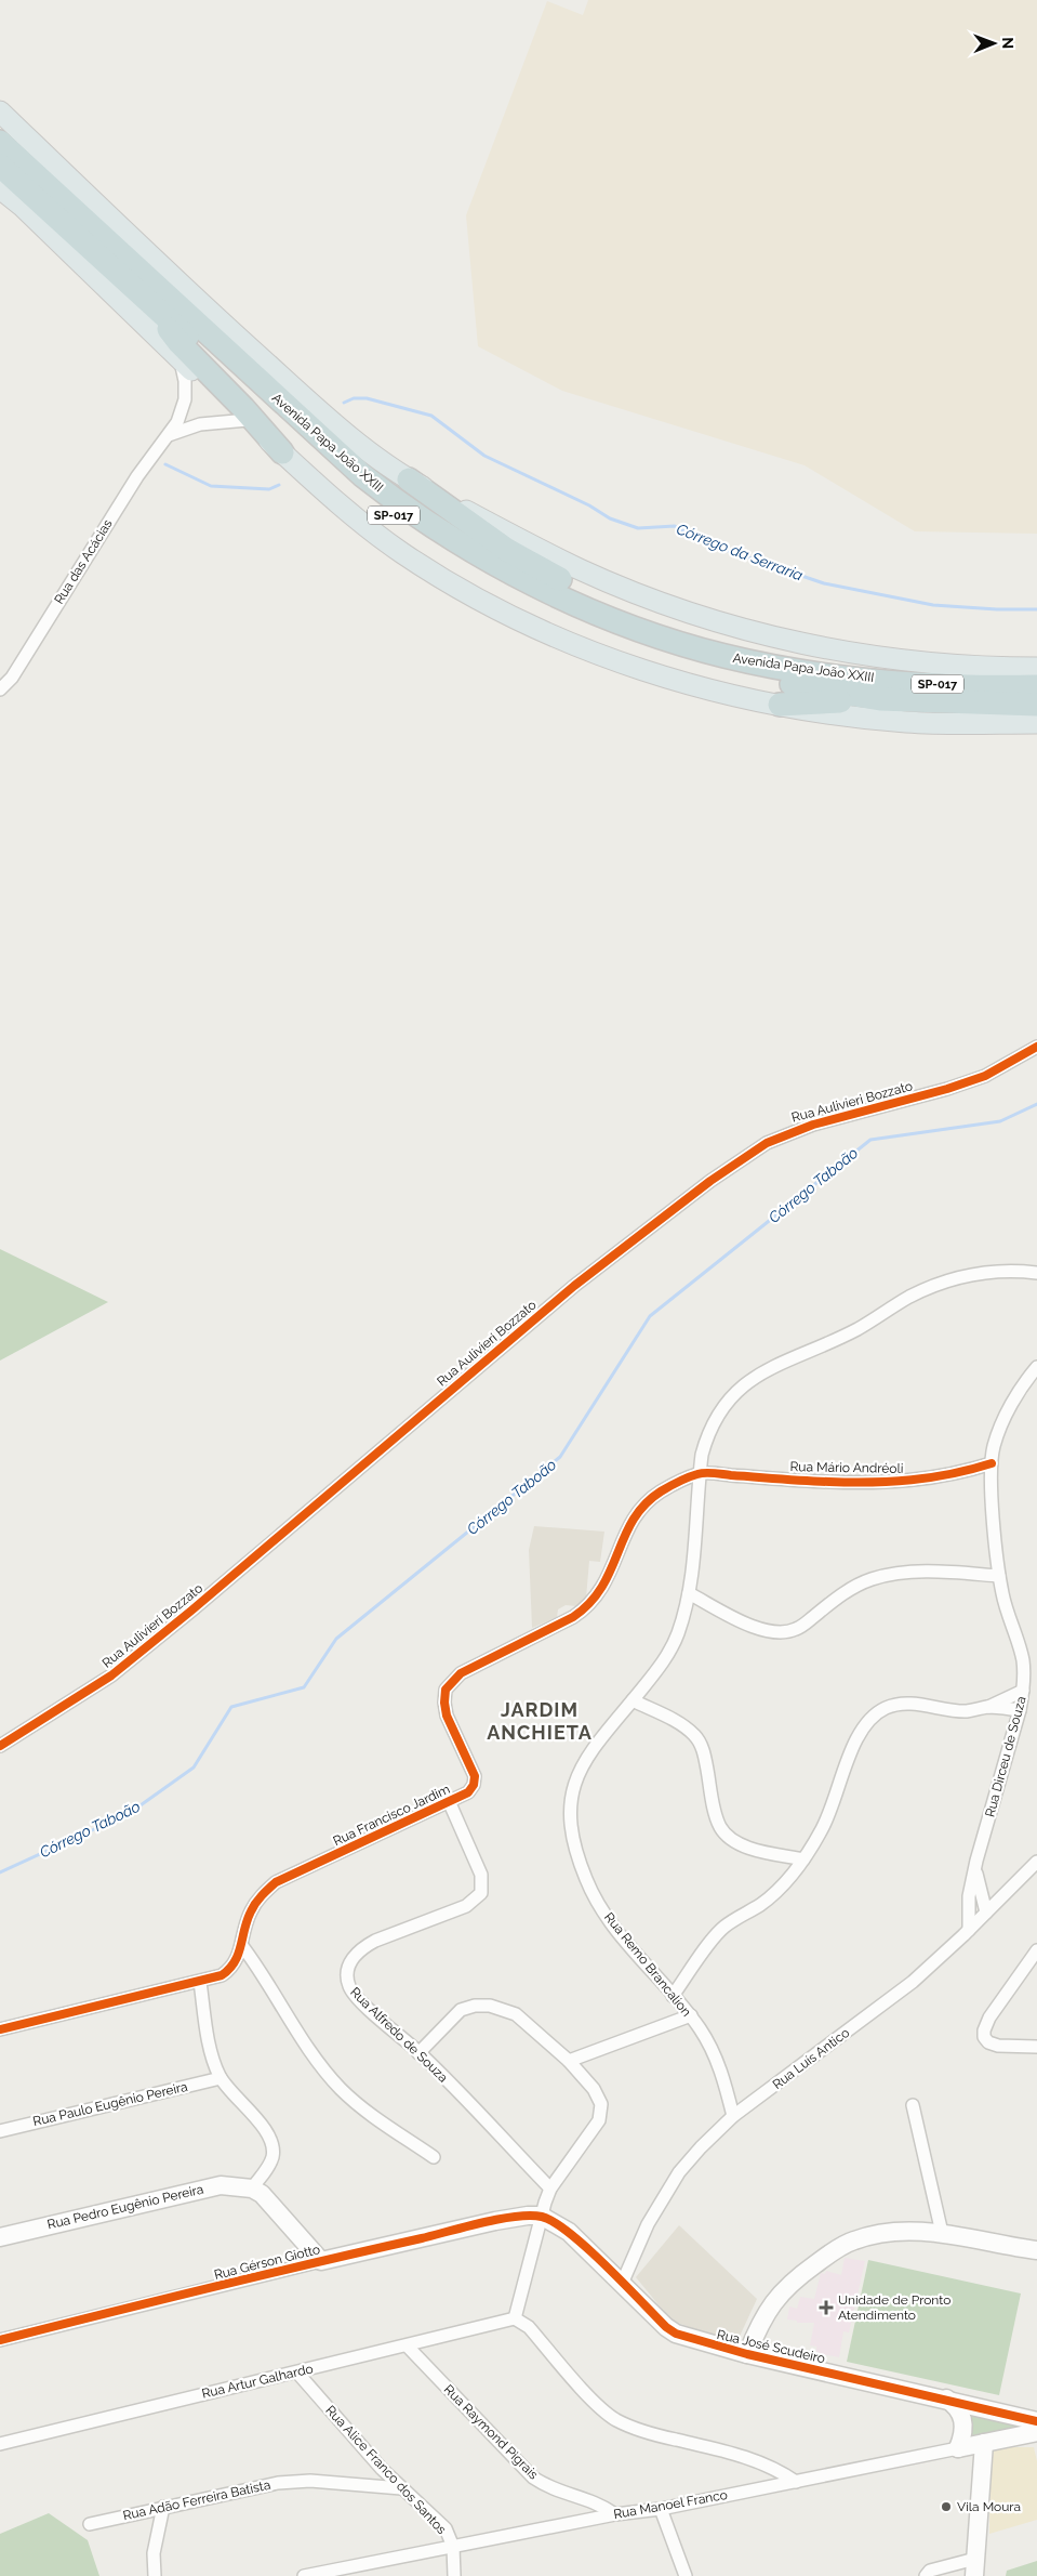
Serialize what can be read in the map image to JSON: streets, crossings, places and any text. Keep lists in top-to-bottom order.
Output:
{
  "streets": {
    "highway": ["Avenida Papa João XXIII", "SP-017"],
    "street": [
      "Rua das Acácias",
      "Rua Aulivieri Bozzato",
      "Rua Mário Andréoli",
      "Rua Dirceu de Souza",
      "Rua Francisco Jardim",
      "Rua Remo Brancalion",
      "Rua Alfredo de Souza",
      "Rua Luís Antico",
      "Rua Paulo Eugênio Pereira",
      "Rua Pedro Eugênio Pereira",
      "Rua Gérson Giotto",
      "Rua José Scudeiro",
      "Rua Artur Galhardo",
      "Rua Raymond Pigrais",
      "Rua Alice Franco dos Santos",
      "Rua Adão Ferreira Batista",
      "Rua Manoel Franco"
    ]
  },
  "crossings": [
    ["Rua Mário Andréoli", "Rua Dirceu de Souza"],
    ["Rua Mário Andréoli", "Rua Francisco Jardim"],
    ["Rua Mário Andréoli", "Rua Remo Brancalion"],
    ["Rua Dirceu de Souza", "Rua Luís Antico"],
    ["Rua Francisco Jardim", "Rua Remo Brancalion"],
    ["Rua Francisco Jardim", "Rua Alfredo de Souza"],
    ["Rua Remo Brancalion", "Rua Luís Antico"],
    ["Rua Luís Antico", "Rua José Scudeiro"],
    ["Rua Gérson Giotto", "Rua José Scudeiro"],
    ["Rua Artur Galhardo", "Rua Raymond Pigrais"],
    ["Rua Artur Galhardo", "Rua Alice Franco dos Santos"],
    ["Rua Raymond Pigrais", "Rua Manoel Franco"],
    ["Rua Alice Franco dos Santos", "Rua Adão Ferreira Batista"],
    ["Rua Alice Franco dos Santos", "Rua Manoel Franco"]
  ],
  "districts": ["JARDIM ANCHIETA"],
  "water": ["Córrego da Serraria", "Córrego Taboão"],
  "places": {
    "health": ["Unidade de Pronto Atendimento"],
    "other": ["Vila Moura"]
  },
  "north": "right"
}
